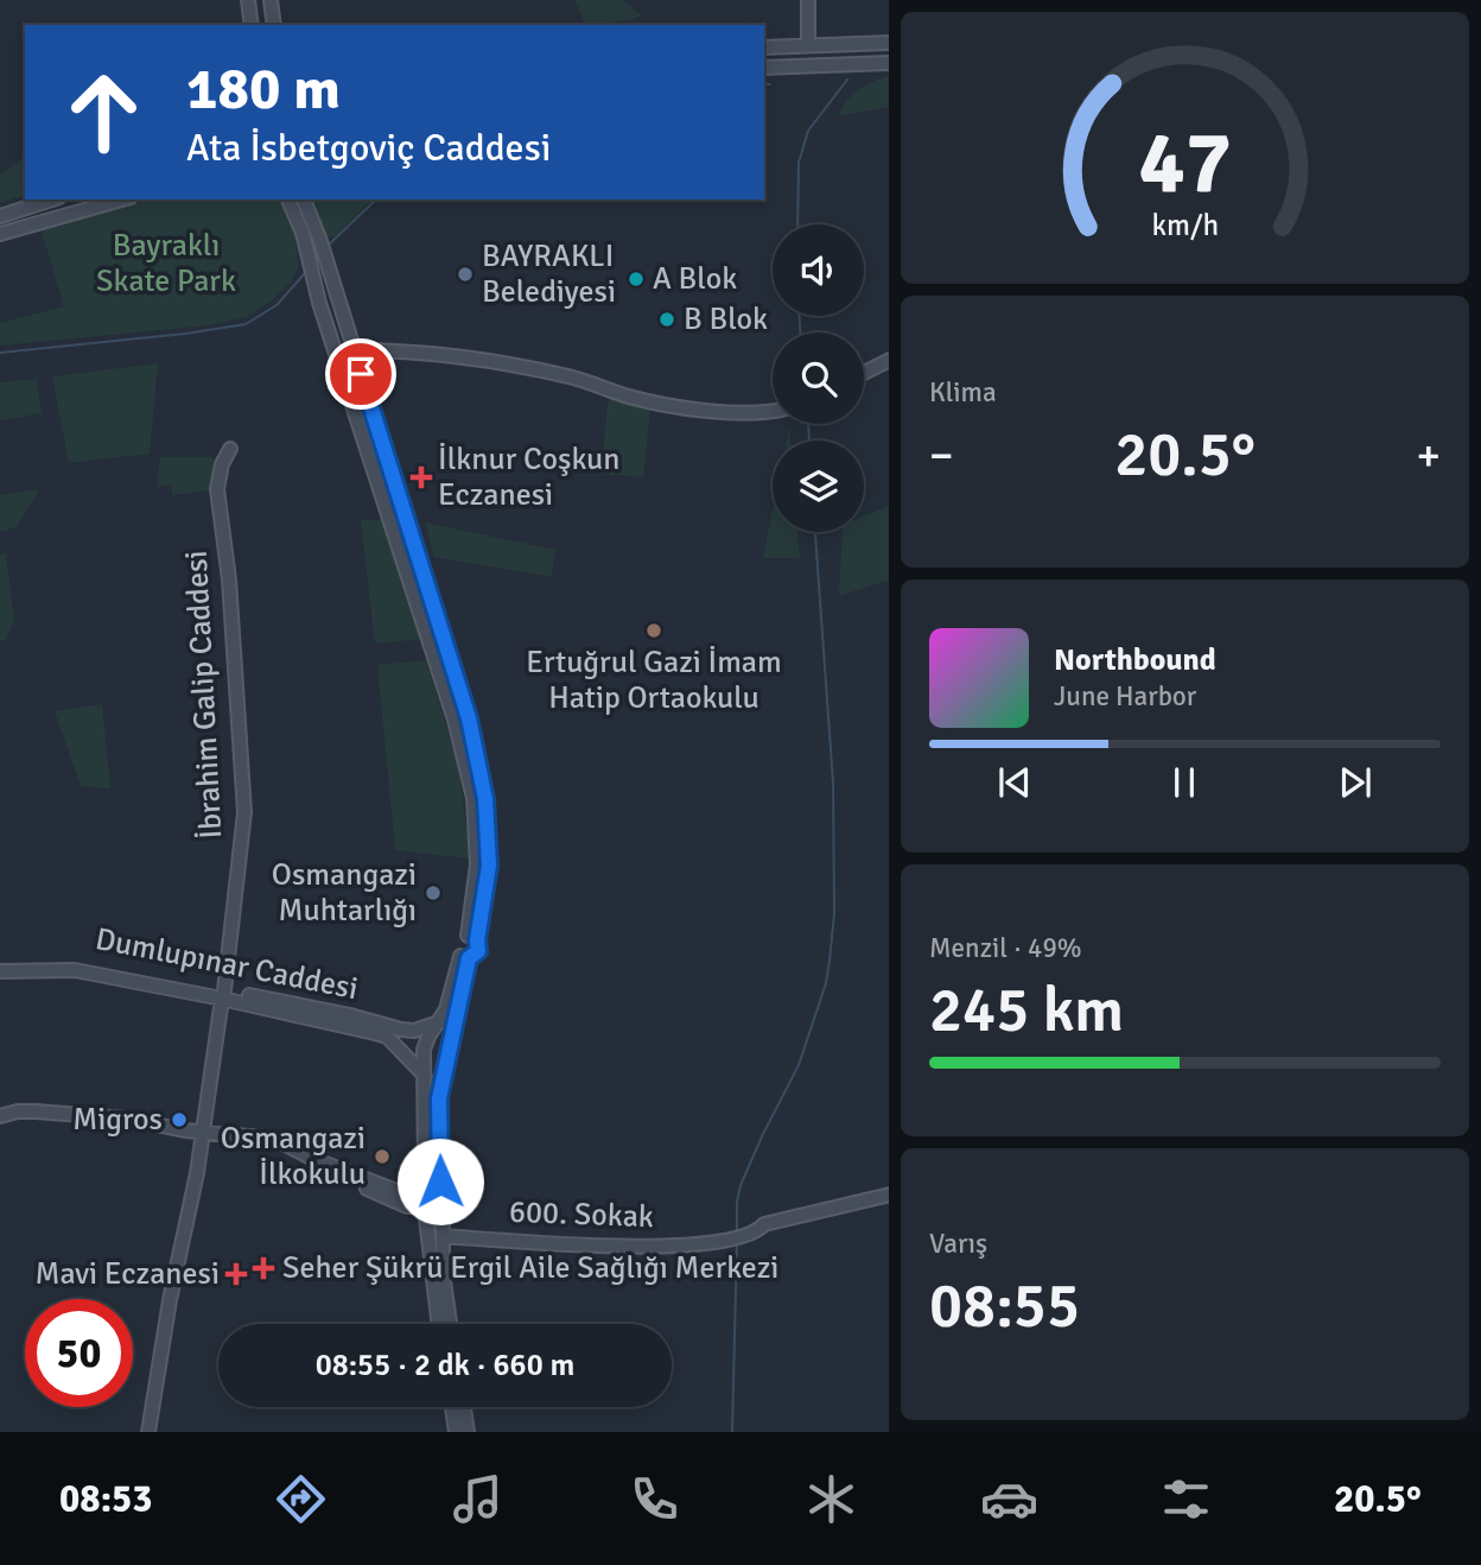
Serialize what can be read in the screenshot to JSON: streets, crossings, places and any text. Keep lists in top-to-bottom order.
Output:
{
  "streets": {
    "main road": ["İbrahim Galip Caddesi", "Dumlupınar Caddesi", "600. Sokak"]
  },
  "crossings": [
    ["İbrahim Galip Caddesi", "Dumlupınar Caddesi"]
  ],
  "parks": ["Bayraklı Skate Park"],
  "places": {
    "other": [
      "BAYRAKLI Belediyesi",
      "A Blok",
      "B Blok",
      "Ertuğrul Gazi İmam Hatip Ortaokulu",
      "Osmangazi Muhtarlığı",
      "Migros",
      "Osmangazi İlkokulu"
    ],
    "health": ["İlknur Coşkun Eczanesi", "Seher Şükrü Ergil Aile Sağlığı Merkezi", "Mavi Eczanesi"]
  },
  "page": {
    "turn": ["180 m", "Ata İsbetgoviç Caddesi"],
    "tile": [
      "Klima",
      ["Menzil · 49%", "245 km"],
      ["Varış", "08:55"]
    ],
    "heat": ["−", "20.5°", "+"],
    "song": ["Northbound", "June Harbor"],
    "limit": "50",
    "trip": "08:55 · 2 dk · 660 m",
    "tabs": ["08:53", "20.5°"],
    "gauge": ["47", "km/h"]
  }
}
